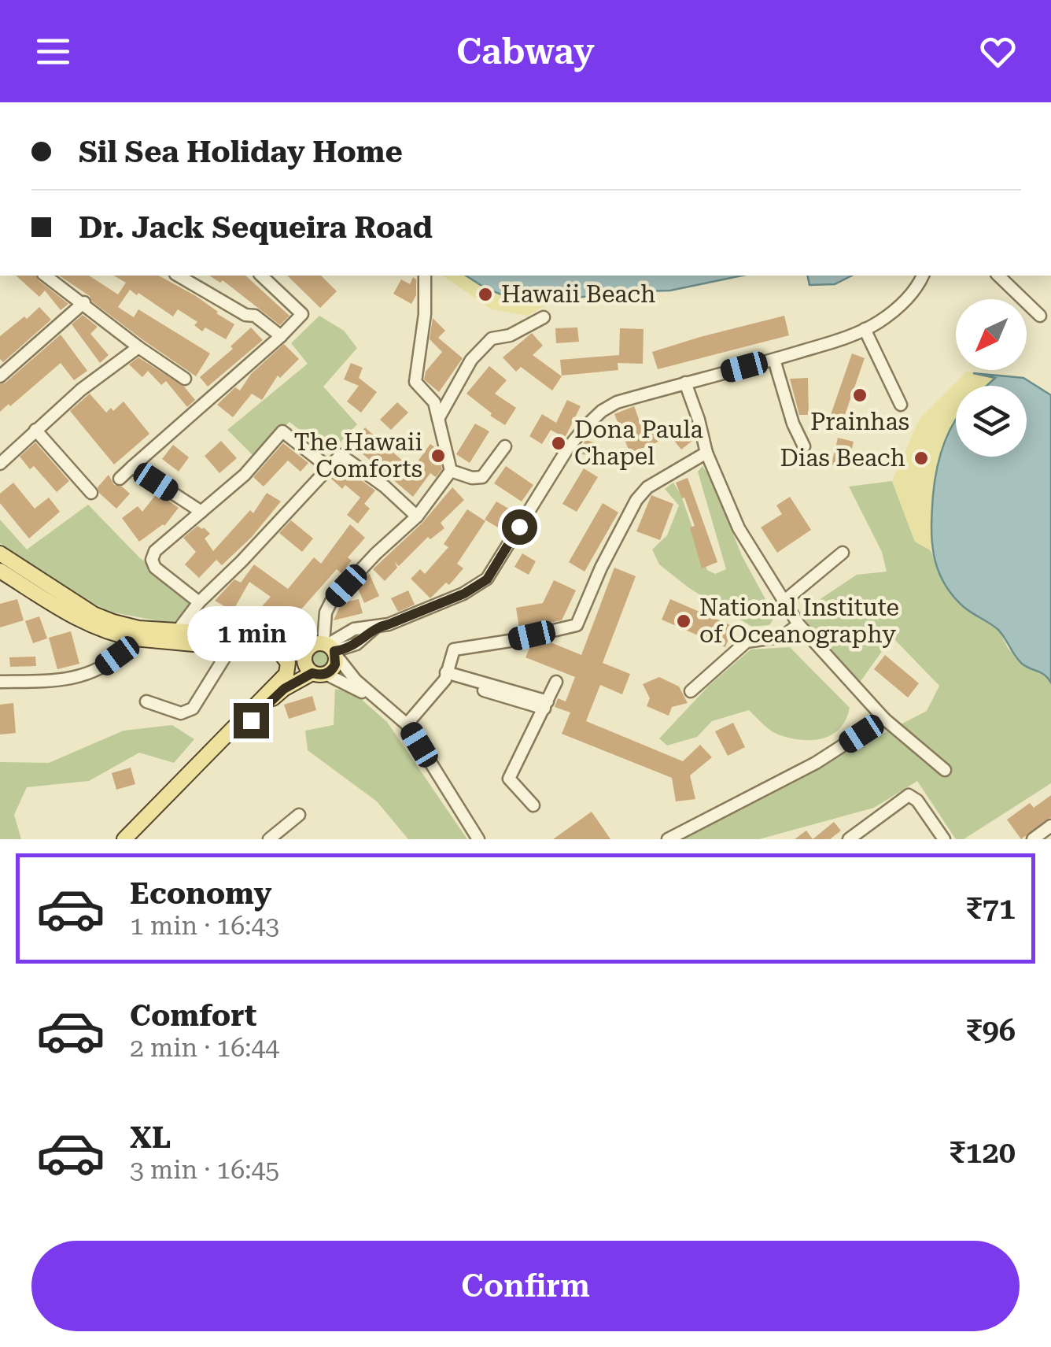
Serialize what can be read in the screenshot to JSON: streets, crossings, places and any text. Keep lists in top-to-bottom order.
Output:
{
  "places": [
    "Hawaii Beach",
    "Prainhas",
    "Dona Paula Chapel",
    "The Hawaii Comforts",
    "Dias Beach",
    "National Institute of Oceanography"
  ],
  "north": "bottom left",
  "page": {
    "header": "Cabway",
    "banner": ["Sil Sea Holiday Home", "Dr. Jack Sequeira Road"],
    "bubble": "1 min",
    "list": [
      {
        "name": "Economy",
        "note": "1 min · 16:43",
        "value": "₹71"
      },
      {
        "name": "Comfort",
        "note": "2 min · 16:44",
        "value": "₹96"
      },
      {
        "name": "XL",
        "note": "3 min · 16:45",
        "value": "₹120"
      }
    ],
    "buttons": "Confirm"
  }
}
